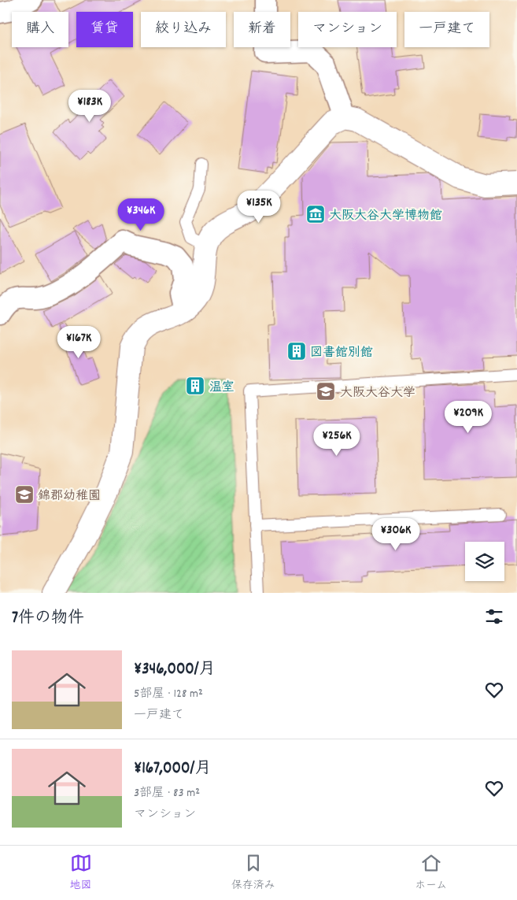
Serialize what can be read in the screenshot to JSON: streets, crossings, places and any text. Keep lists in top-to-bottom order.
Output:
{
  "places": {
    "museum": ["大阪大谷大学博物館"],
    "building": ["図書館別館", "温室"],
    "school or university": ["大阪大谷大学", "錦郡幼稚園"]
  },
  "page": {
    "chip": [
      "購入",
      "賃貸",
      "絞り込み",
      "新着",
      "マンション",
      "一戸建て"
    ],
    "price": [
      "¥183K",
      "¥135K",
      "¥346K",
      "¥167K",
      "¥209K",
      "¥256K",
      "¥306K"
    ],
    "heading": "7件の物件",
    "list": [
      {
        "name": "¥346,000/月",
        "note": "5部屋 · 128 m² · 一戸建て"
      },
      {
        "name": "¥167,000/月",
        "note": "3部屋 · 83 m² · マンション"
      }
    ],
    "tabs": ["地図", "保存済み", "ホーム"]
  }
}
